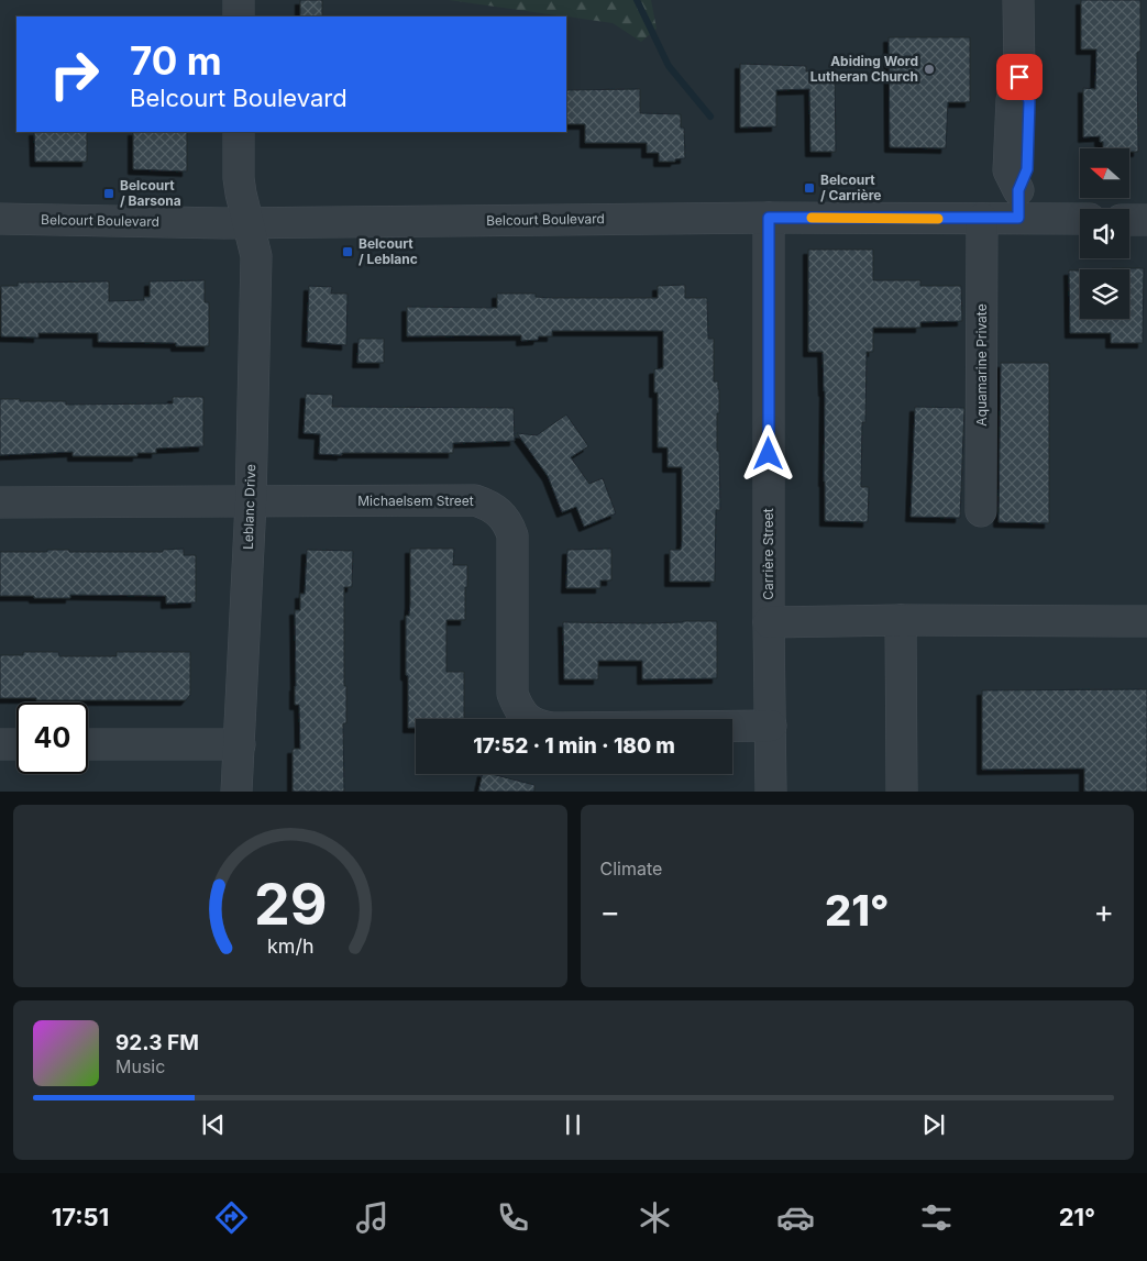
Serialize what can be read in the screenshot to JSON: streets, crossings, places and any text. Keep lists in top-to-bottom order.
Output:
{
  "streets": {
    "street": [
      "Belcourt Boulevard",
      "Aquamarine Private",
      "Michaelsem Street",
      "Leblanc Drive",
      "Carrière Street"
    ]
  },
  "crossings": [
    ["Belcourt Boulevard", "Aquamarine Private"],
    ["Belcourt Boulevard", "Leblanc Drive"],
    ["Belcourt Boulevard", "Carrière Street"],
    ["Michaelsem Street", "Leblanc Drive"],
    ["Michaelsem Street", "Carrière Street"]
  ],
  "places": {
    "other": ["Abiding Word Lutheran Church"],
    "transit": ["Belcourt / Carrière", "Belcourt / Barsona", "Belcourt / Leblanc"]
  },
  "north": "left",
  "page": {
    "turn": ["70 m", "Belcourt Boulevard"],
    "limit": "40",
    "trip": "17:52 · 1 min · 180 m",
    "tile": "Climate",
    "heat": ["−", "21°", "+"],
    "song": ["92.3 FM", "Music"],
    "tabs": ["17:51", "21°"],
    "gauge": ["29", "km/h"]
  }
}
